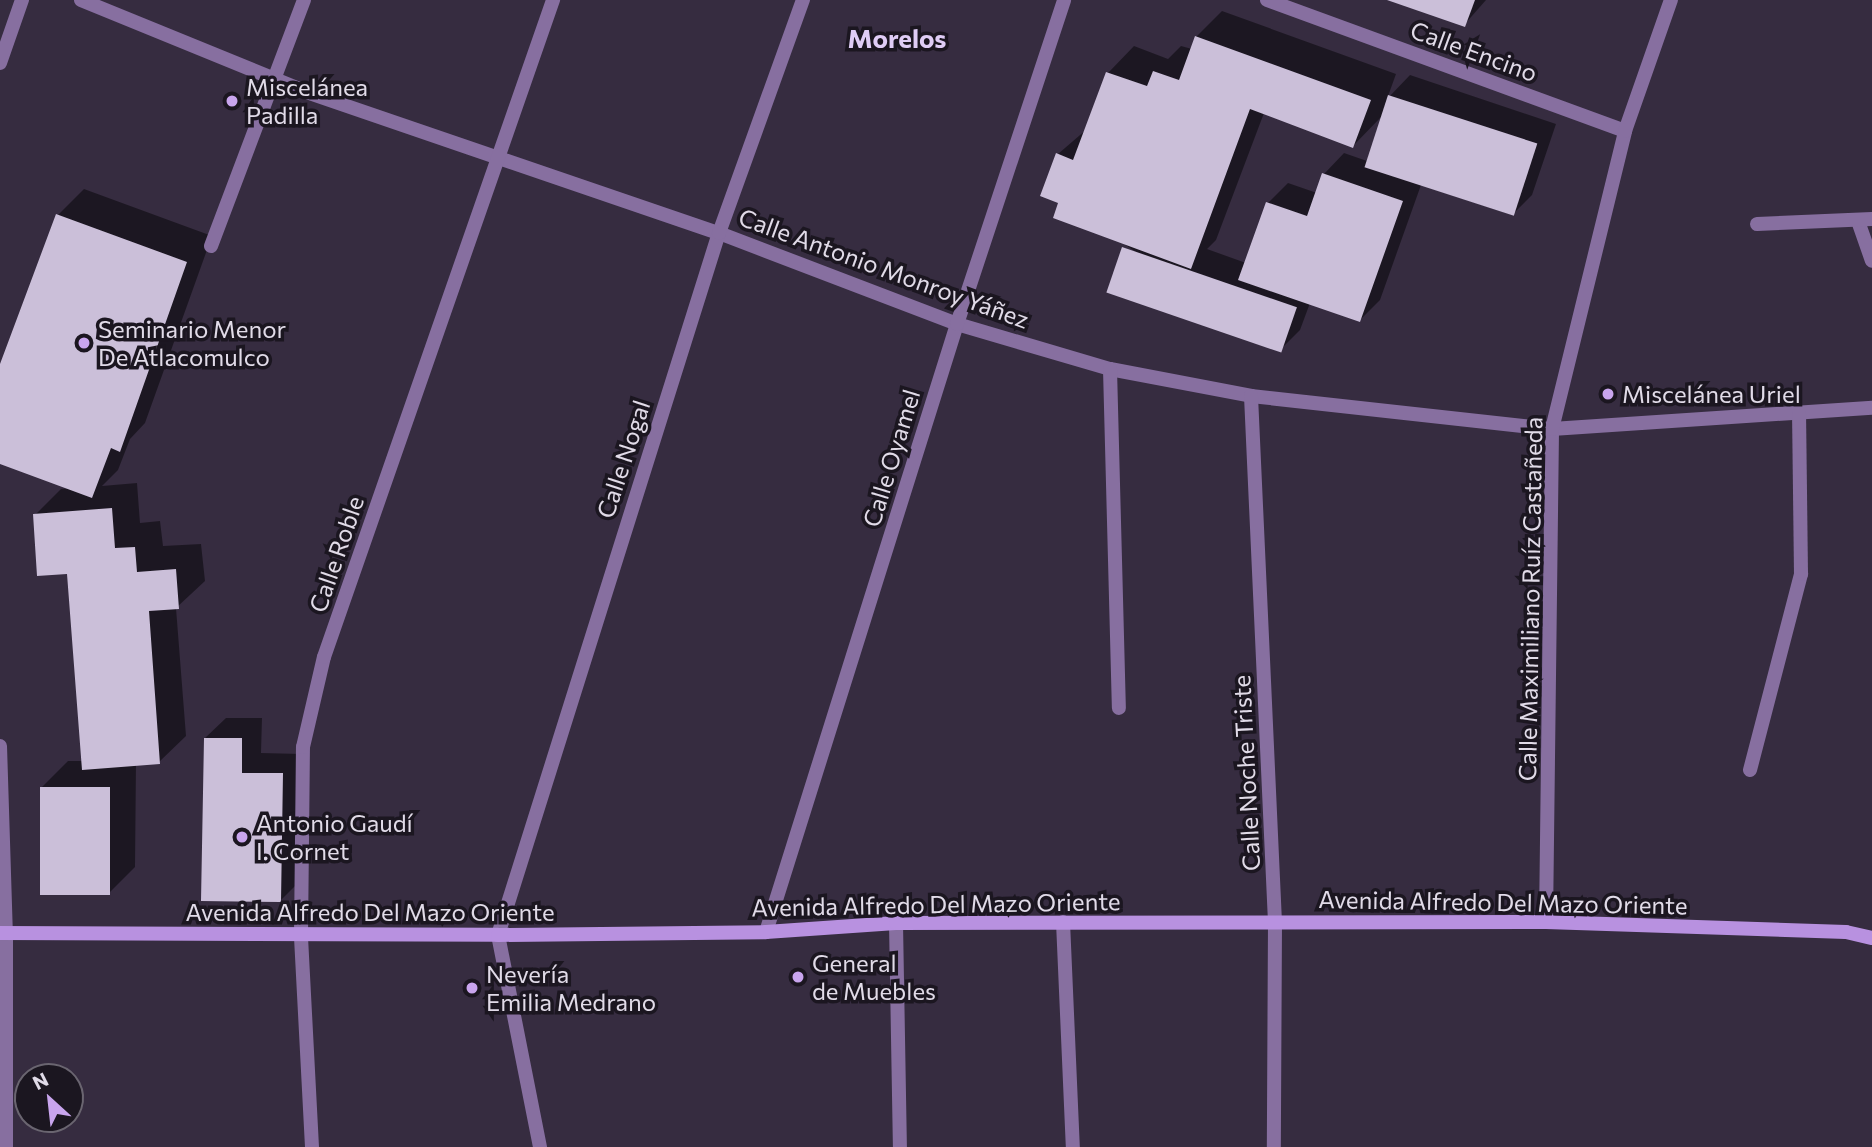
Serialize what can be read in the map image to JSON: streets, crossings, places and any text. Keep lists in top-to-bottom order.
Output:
{
  "streets": {
    "street": [
      "Calle Encino",
      "Calle Antonio Monroy Yáñez",
      "Calle Oyamel",
      "Calle Nogal",
      "Calle Roble",
      "Calle Maximiliano Ruíz Castañeda",
      "Calle Noche Triste",
      "Avenida Alfredo Del Mazo Oriente"
    ]
  },
  "crossings": [
    ["Calle Encino", "Calle Maximiliano Ruíz Castañeda"],
    ["Calle Antonio Monroy Yáñez", "Calle Oyamel"],
    ["Calle Antonio Monroy Yáñez", "Calle Nogal"],
    ["Calle Antonio Monroy Yáñez", "Calle Roble"],
    ["Calle Antonio Monroy Yáñez", "Calle Maximiliano Ruíz Castañeda"],
    ["Calle Antonio Monroy Yáñez", "Calle Noche Triste"],
    ["Calle Oyamel", "Avenida Alfredo Del Mazo Oriente"],
    ["Calle Nogal", "Avenida Alfredo Del Mazo Oriente"],
    ["Calle Roble", "Avenida Alfredo Del Mazo Oriente"],
    ["Calle Maximiliano Ruíz Castañeda", "Avenida Alfredo Del Mazo Oriente"],
    ["Calle Noche Triste", "Avenida Alfredo Del Mazo Oriente"]
  ],
  "districts": ["Morelos"],
  "places": [
    "Miscelánea Padilla",
    "Seminario Menor De Atlacomulco",
    "Miscelánea Uriel",
    "Antonio Gaudí I. Cornet",
    "General de Muebles",
    "Nevería Emilia Medrano"
  ],
  "north": "top left"
}
